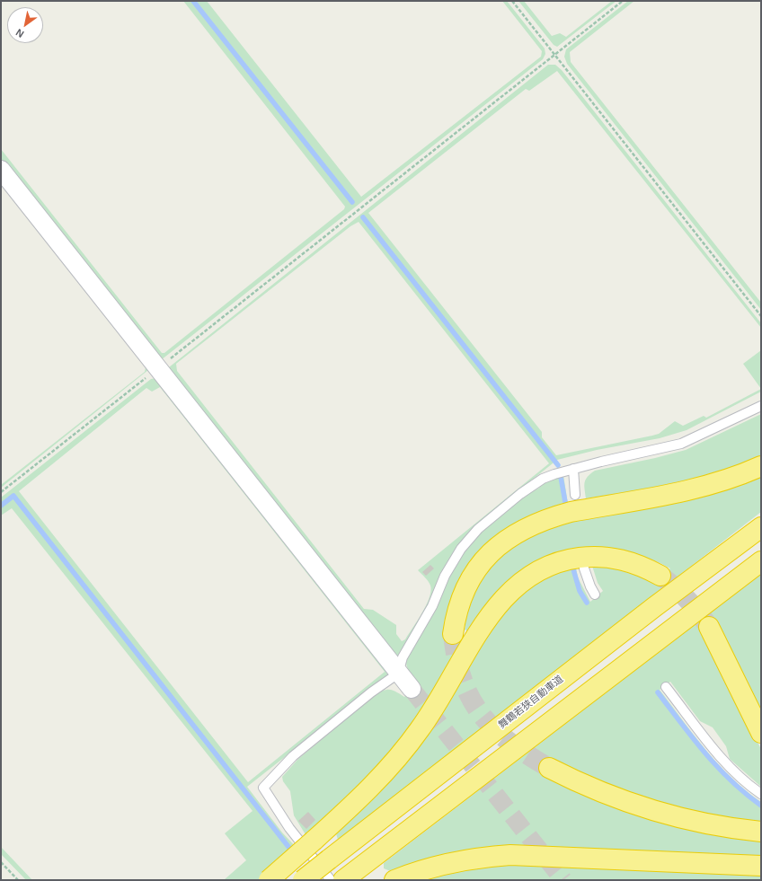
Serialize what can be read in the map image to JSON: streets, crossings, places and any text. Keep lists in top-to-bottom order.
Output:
{
  "streets": {
    "highway": ["舞鶴若狭自動車道"]
  },
  "north": "bottom left"
}
